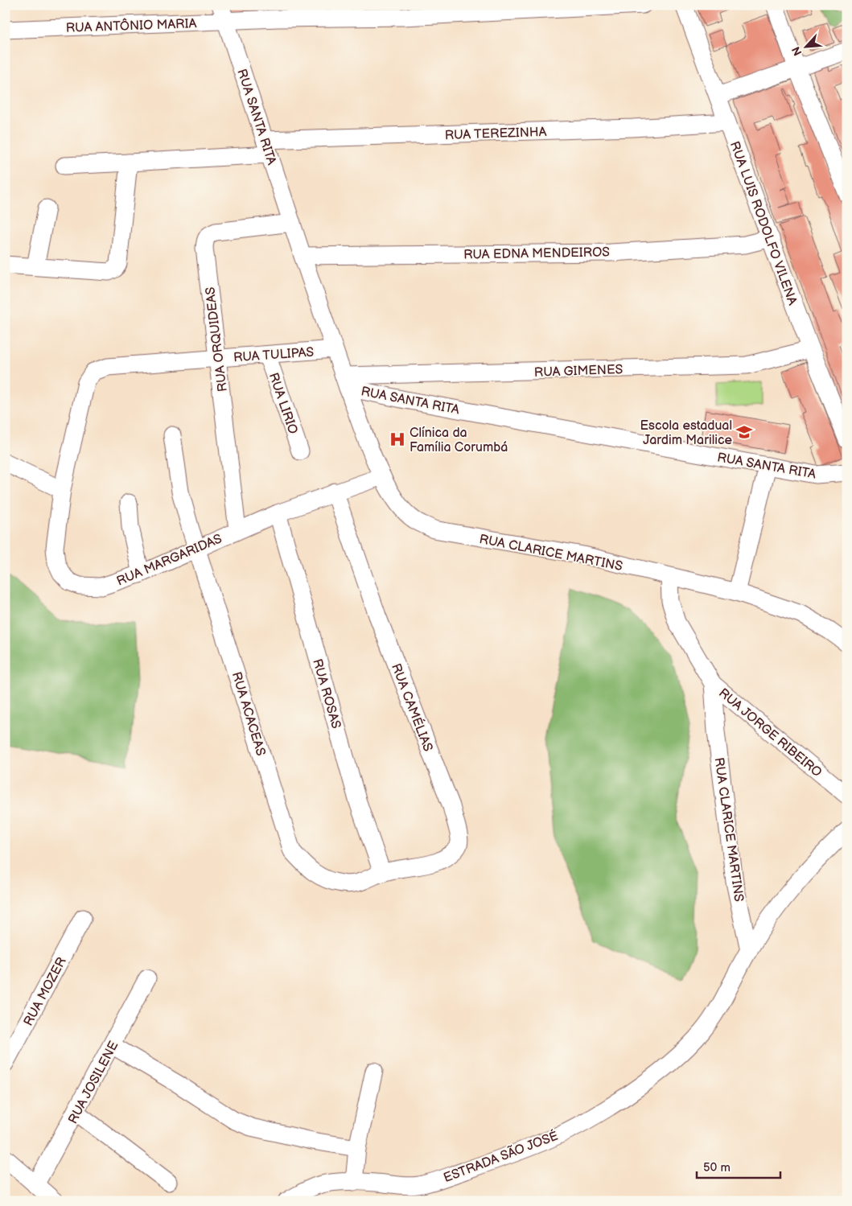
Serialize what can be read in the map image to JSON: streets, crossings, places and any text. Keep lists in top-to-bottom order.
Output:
{
  "streets": {
    "street": [
      "RUA ANTÔNIO MARIA",
      "RUA SANTA RITA",
      "RUA TEREZINHA",
      "RUA LUIS RODOLFO VILENA",
      "RUA EDNA MENDEIROS",
      "RUA ORQUIDEAS",
      "RUA TULIPAS",
      "RUA GIMENES",
      "RUA LIRIO",
      "RUA CLARICE MARTINS",
      "RUA MARGARIDAS",
      "RUA ROSAS",
      "RUA CAMÉLIAS",
      "RUA ACACEAS",
      "RUA JORGE RIBEIRO",
      "RUA MOZER",
      "RUA JOSILENE",
      "ESTRADA SÃO JOSÉ"
    ]
  },
  "crossings": [
    ["RUA ANTÔNIO MARIA", "RUA SANTA RITA"],
    ["RUA SANTA RITA", "RUA TEREZINHA"],
    ["RUA SANTA RITA", "RUA EDNA MENDEIROS"],
    ["RUA SANTA RITA", "RUA ORQUIDEAS"],
    ["RUA SANTA RITA", "RUA TULIPAS"],
    ["RUA SANTA RITA", "RUA GIMENES"],
    ["RUA SANTA RITA", "RUA CLARICE MARTINS"],
    ["RUA TEREZINHA", "RUA LUIS RODOLFO VILENA"],
    ["RUA LUIS RODOLFO VILENA", "RUA EDNA MENDEIROS"],
    ["RUA LUIS RODOLFO VILENA", "RUA GIMENES"],
    ["RUA ORQUIDEAS", "RUA TULIPAS"],
    ["RUA ORQUIDEAS", "RUA MARGARIDAS"],
    ["RUA TULIPAS", "RUA LIRIO"],
    ["RUA TULIPAS", "RUA MARGARIDAS"],
    ["RUA GIMENES", "RUA CLARICE MARTINS"],
    ["RUA CLARICE MARTINS", "RUA MARGARIDAS"],
    ["RUA CLARICE MARTINS", "RUA JORGE RIBEIRO"],
    ["RUA CLARICE MARTINS", "ESTRADA SÃO JOSÉ"],
    ["RUA MARGARIDAS", "RUA ROSAS"],
    ["RUA MARGARIDAS", "RUA CAMÉLIAS"],
    ["RUA MARGARIDAS", "RUA ACACEAS"],
    ["RUA ROSAS", "RUA CAMÉLIAS"],
    ["RUA CAMÉLIAS", "RUA ACACEAS"]
  ],
  "places": {
    "school or university": ["Escola estadual Jardim Marilice"],
    "hospital": ["Clínica da Família Corumbá"]
  },
  "scale_bar": "50 m",
  "north": "bottom left"
}
